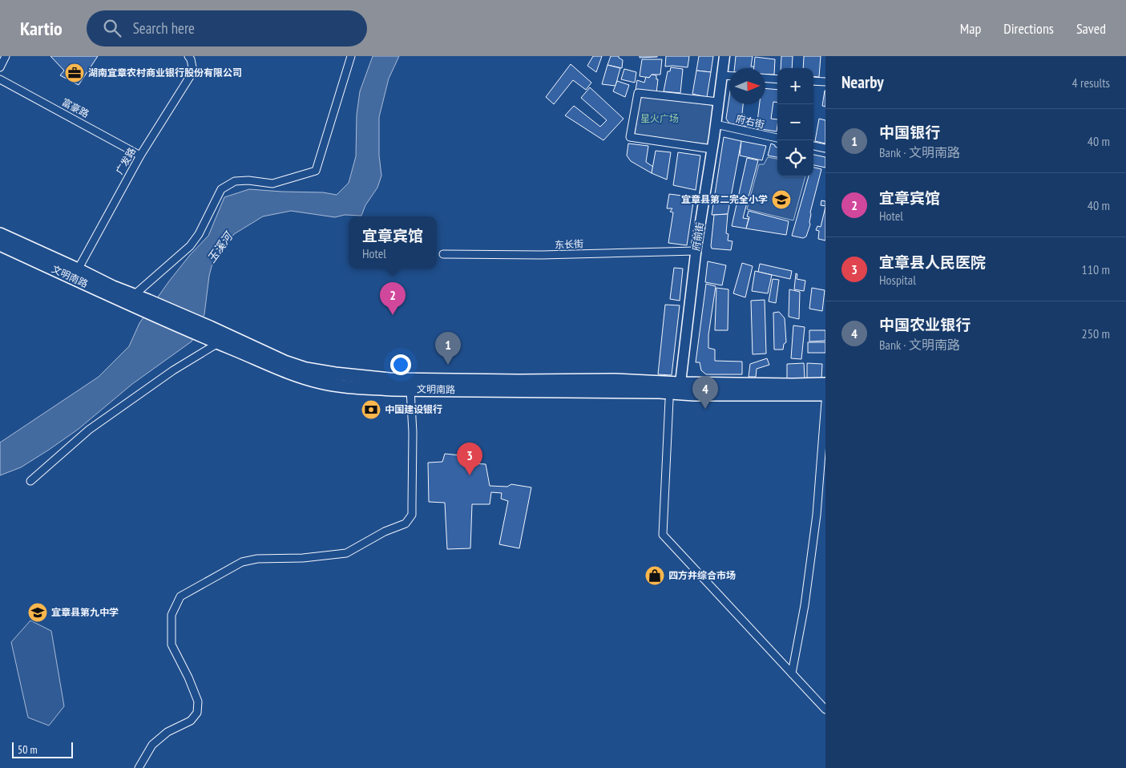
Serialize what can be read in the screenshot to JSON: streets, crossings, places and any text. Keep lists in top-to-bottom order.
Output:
{
  "streets": {
    "main road": ["文明南路"],
    "street": [
      "富豪路",
      "府右街",
      "广发路",
      "府前街",
      "东长街"
    ]
  },
  "crossings": [
    ["富豪路", "广发路"],
    ["府右街", "府前街"],
    ["广发路", "文明南路"],
    ["府前街", "东长街"],
    ["府前街", "文明南路"]
  ],
  "water": ["玉溪河"],
  "parks": ["星火广场"],
  "places": {
    "office": ["湖南宜章农村商业银行股份有限公司"],
    "school or university": ["宜章县第二完全小学", "宜章县第九中学"],
    "bank": ["中国建设银行"],
    "shop": ["四方井综合市场"]
  },
  "scale_bar": "50 m",
  "north": "right",
  "page": {
    "header": "Kartio",
    "search": "Search here",
    "nav": ["Map", "Directions", "Saved"],
    "heading": ["Nearby", "4 results"],
    "map_buttons": ["+", "−"],
    "list": [
      {
        "mark": "1",
        "name": "中国银行",
        "note": "Bank · 文明南路",
        "value": "40 m"
      },
      {
        "mark": "2",
        "name": "宜章宾馆",
        "note": "Hotel",
        "value": "40 m"
      },
      {
        "mark": "3",
        "name": "宜章县人民医院",
        "note": "Hospital",
        "value": "110 m"
      },
      {
        "mark": "4",
        "name": "中国农业银行",
        "note": "Bank · 文明南路",
        "value": "250 m"
      }
    ],
    "popup": ["宜章宾馆", "Hotel"],
    "pins": [
      "2",
      "1",
      "4",
      "3"
    ],
    "scale": "50 m"
  }
}
